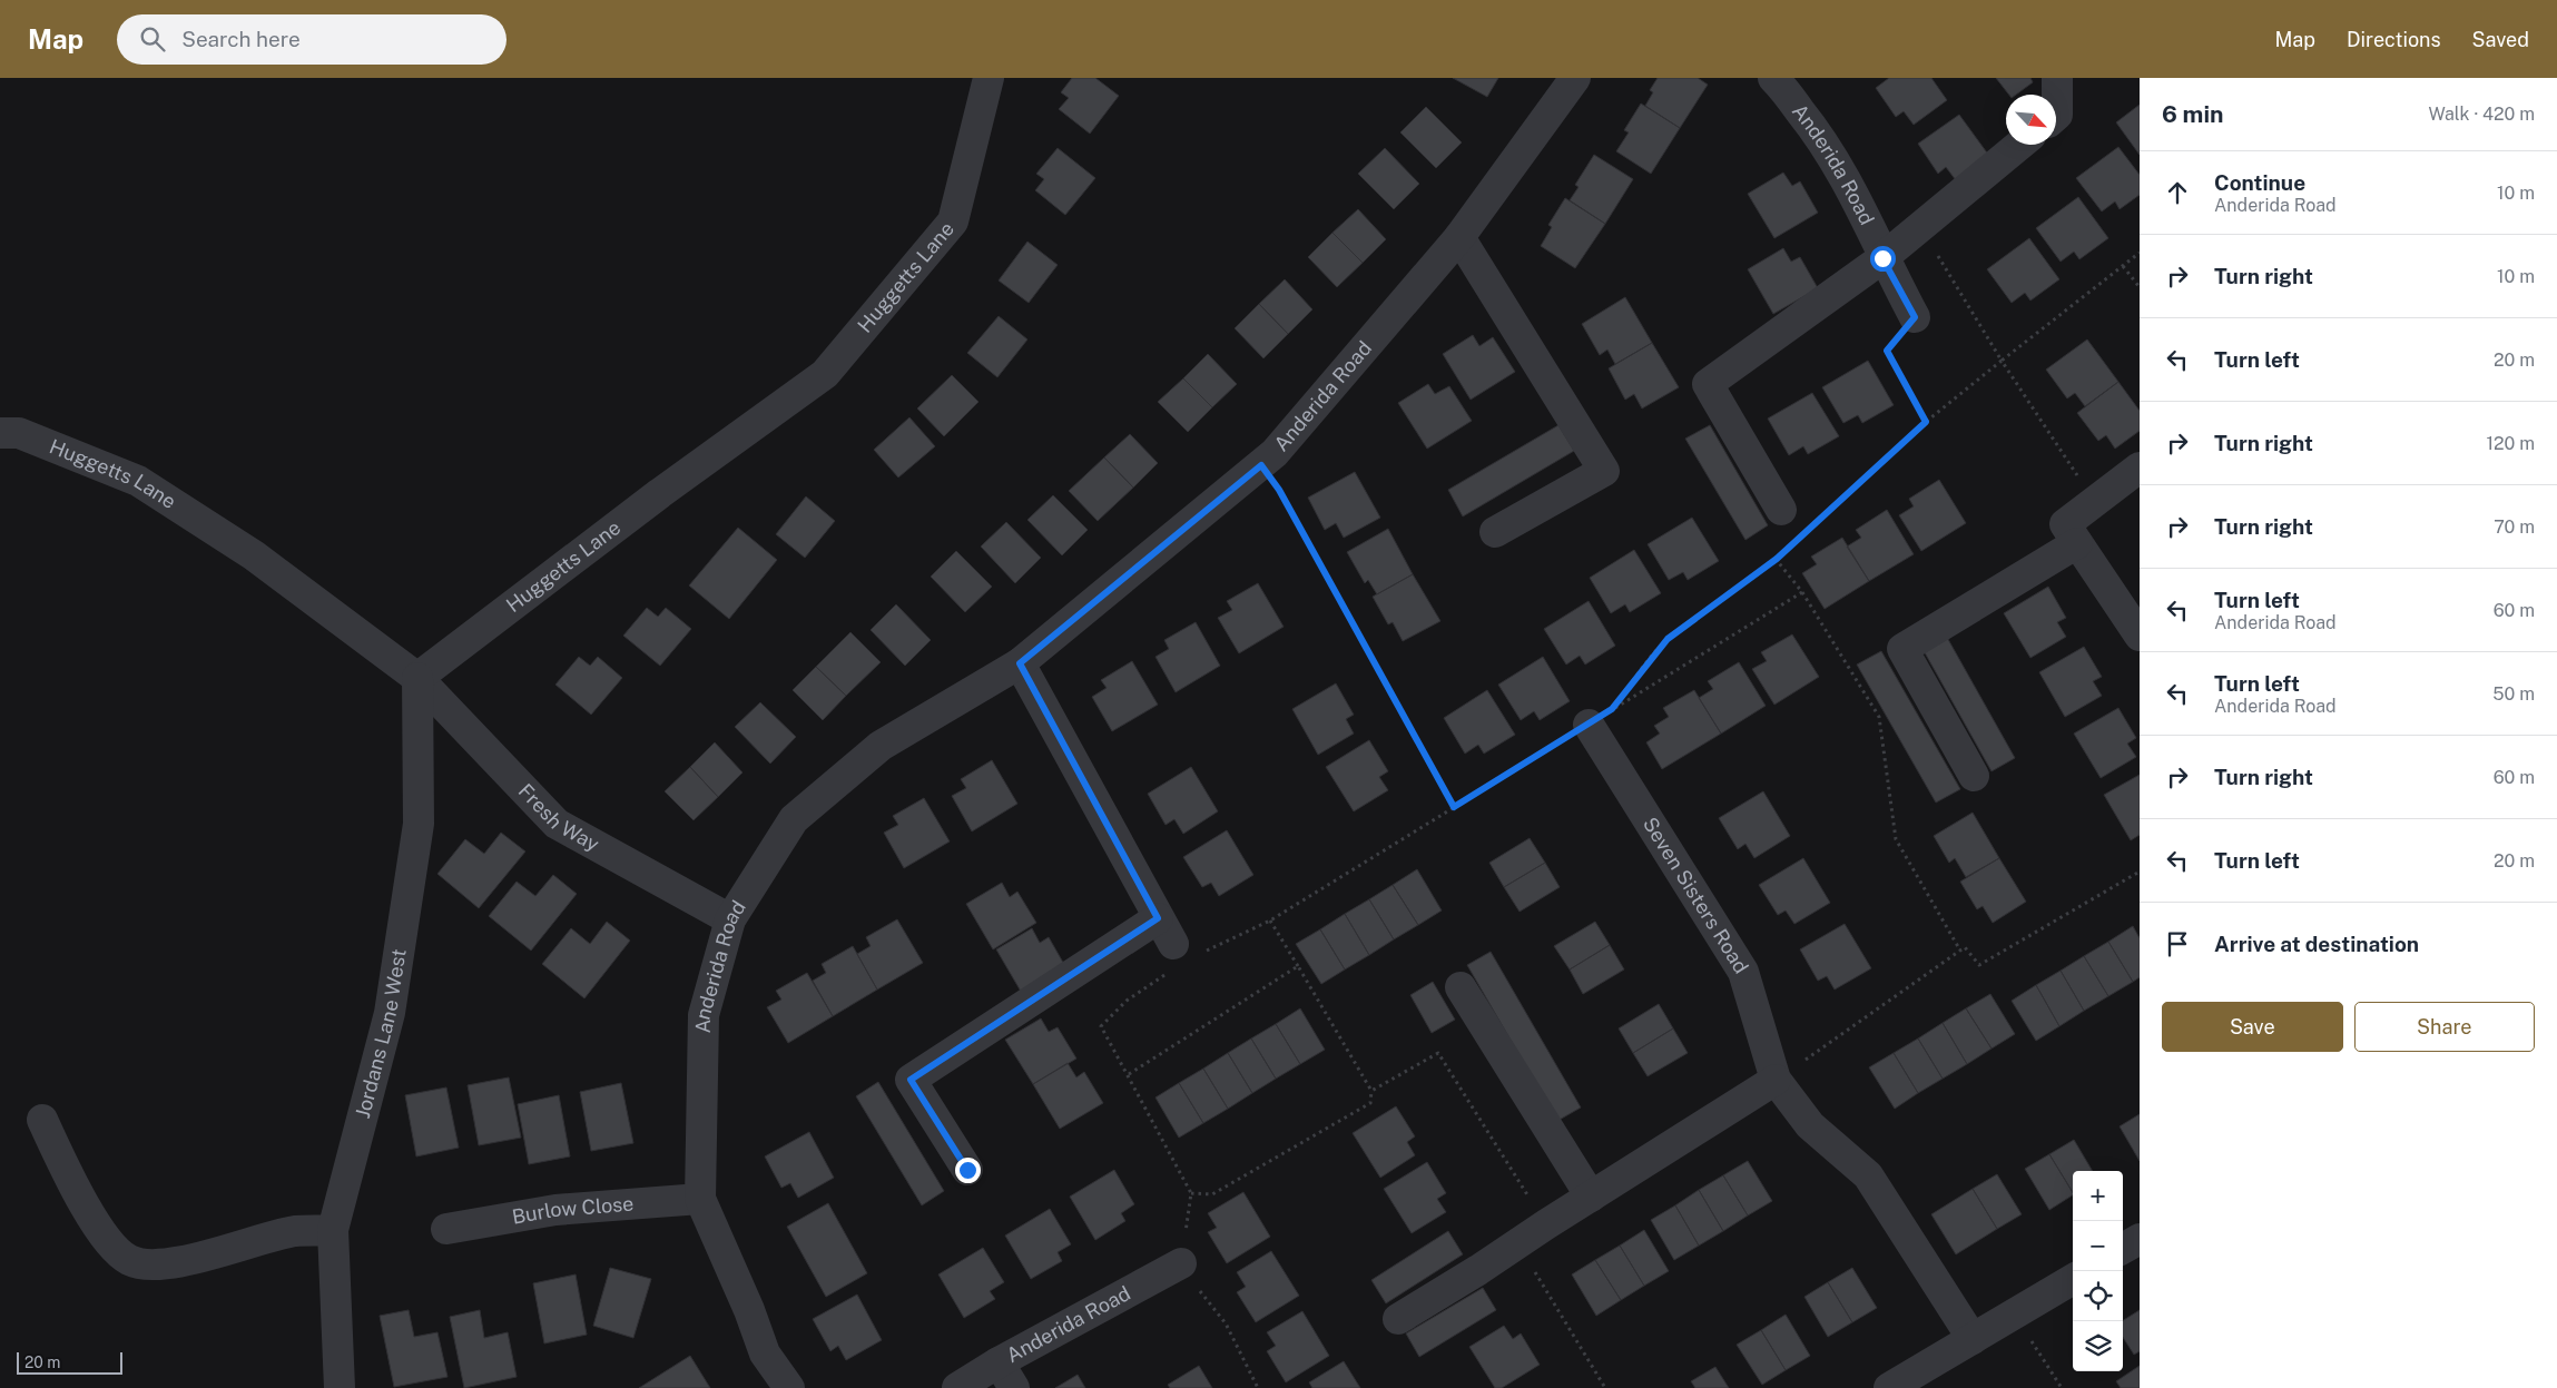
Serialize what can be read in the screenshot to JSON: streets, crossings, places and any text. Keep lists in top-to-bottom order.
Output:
{
  "streets": {
    "street": [
      "Anderida Road",
      "Huggetts Lane",
      "Fresh Way",
      "Seven Sisters Road",
      "Jordans Lane West",
      "Burlow Close"
    ]
  },
  "crossings": [
    ["Anderida Road", "Fresh Way"],
    ["Anderida Road", "Burlow Close"],
    ["Huggetts Lane", "Fresh Way"],
    ["Huggetts Lane", "Jordans Lane West"],
    ["Fresh Way", "Jordans Lane West"]
  ],
  "scale_bar": "20 m",
  "north": "bottom right",
  "page": {
    "header": "Map",
    "search": "Search here",
    "nav": ["Map", "Directions", "Saved"],
    "heading": ["6 min", "Walk · 420 m"],
    "list": [
      ["Continue", "Anderida Road", "10 m"],
      ["Turn right", "10 m"],
      ["Turn left", "20 m"],
      ["Turn right", "120 m"],
      ["Turn right", "70 m"],
      ["Turn left", "Anderida Road", "60 m"],
      ["Turn left", "Anderida Road", "50 m"],
      ["Turn right", "60 m"],
      ["Turn left", "20 m"],
      "Arrive at destination"
    ],
    "buttons": ["Save", "Share"],
    "map_buttons": ["+", "−"],
    "scale": "20 m"
  }
}
